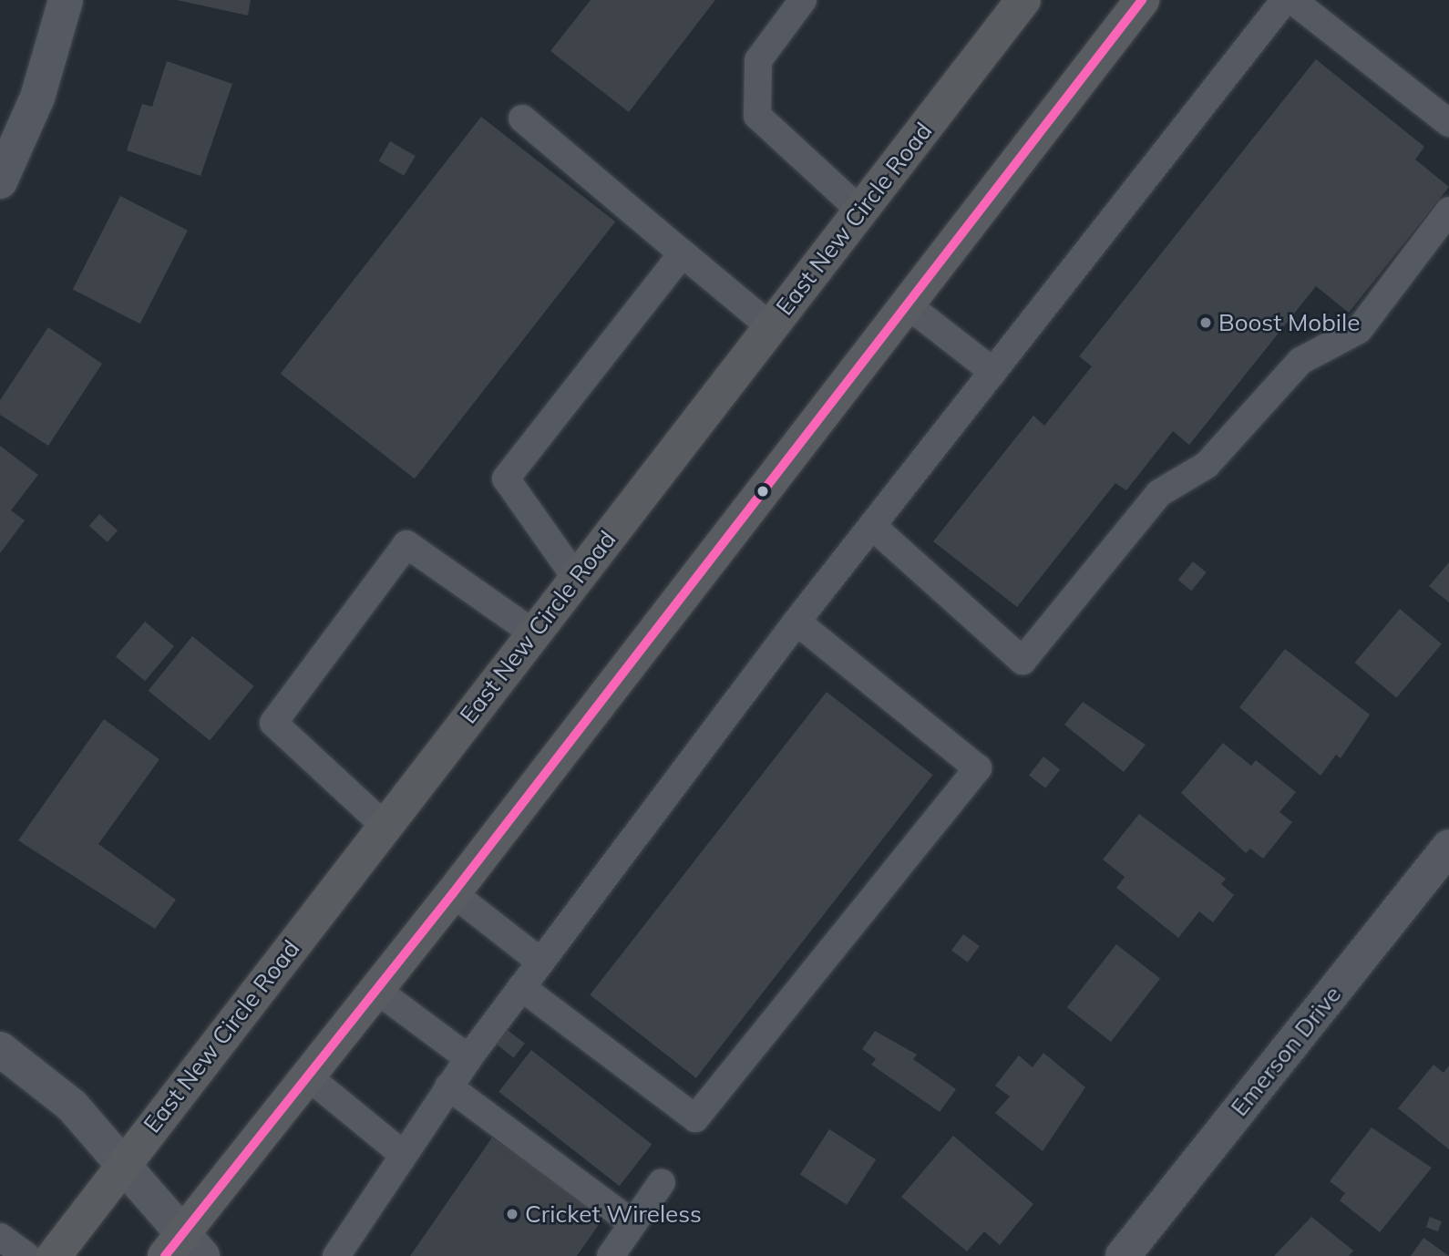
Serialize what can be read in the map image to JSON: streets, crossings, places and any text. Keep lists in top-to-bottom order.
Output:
{
  "streets": {
    "highway": ["East New Circle Road"],
    "street": ["Emerson Drive"]
  },
  "places": ["Boost Mobile", "Cricket Wireless"]
}
